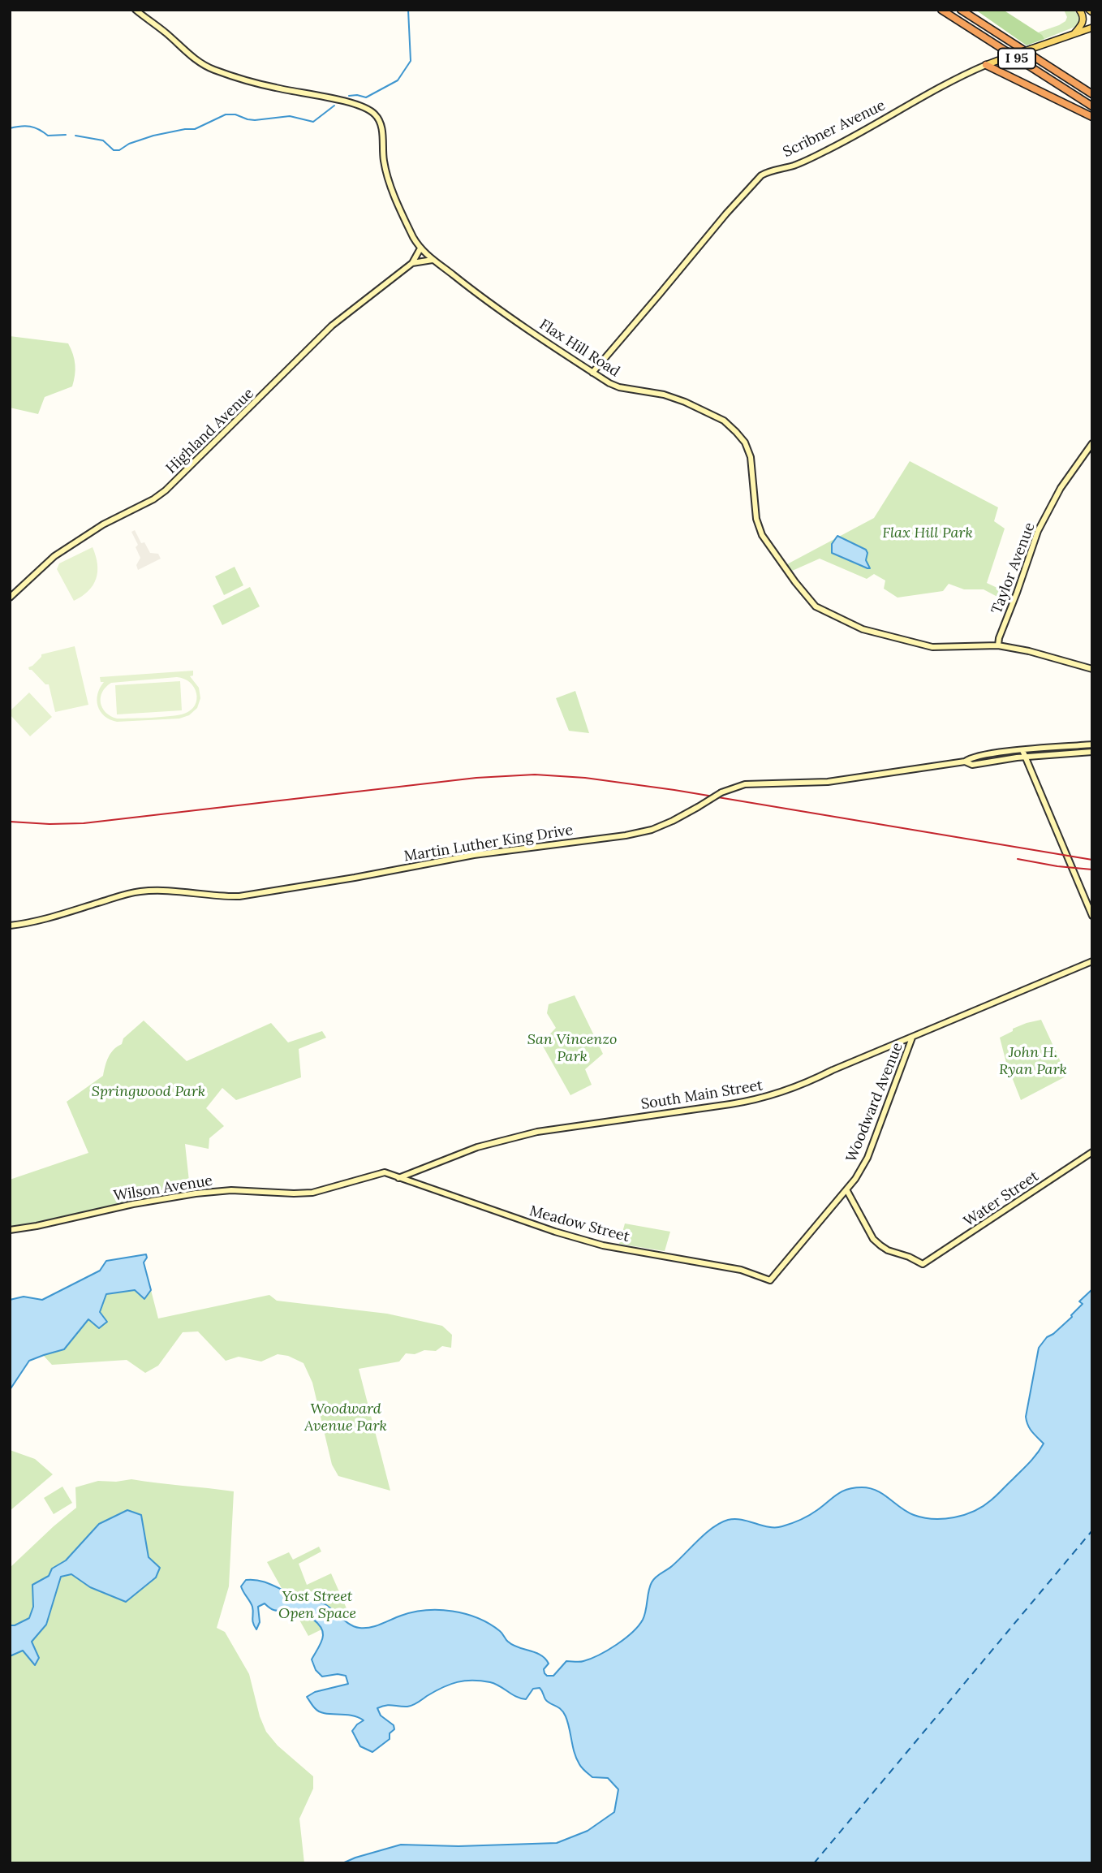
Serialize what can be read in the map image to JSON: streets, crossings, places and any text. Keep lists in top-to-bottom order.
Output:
{
  "streets": {
    "highway": ["I 95"],
    "main road": [
      "Scribner Avenue",
      "Flax Hill Road",
      "Highland Avenue",
      "Taylor Avenue",
      "Martin Luther King Drive",
      "South Main Street",
      "Woodward Avenue",
      "Wilson Avenue",
      "Water Street",
      "Meadow Street"
    ]
  },
  "crossings": [
    ["Scribner Avenue", "Flax Hill Road"],
    ["Flax Hill Road", "Highland Avenue"],
    ["Flax Hill Road", "Taylor Avenue"],
    ["South Main Street", "Woodward Avenue"],
    ["South Main Street", "Meadow Street"],
    ["Woodward Avenue", "Water Street"],
    ["Woodward Avenue", "Meadow Street"],
    ["Wilson Avenue", "Meadow Street"]
  ],
  "parks": [
    "Flax Hill Park",
    "San Vincenzo Park",
    "John H. Ryan Park",
    "Springwood Park",
    "Woodward Avenue Park",
    "Yost Street Open Space"
  ]
}
